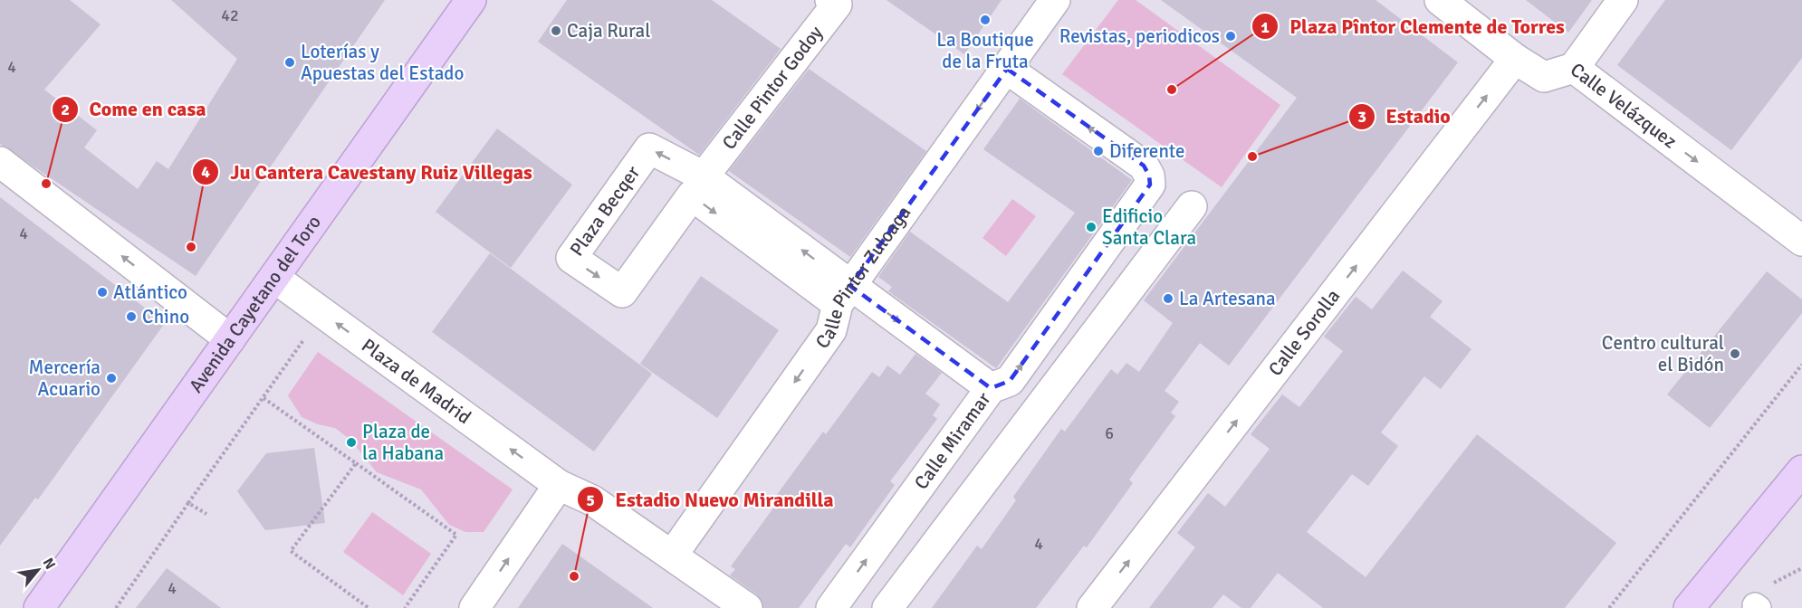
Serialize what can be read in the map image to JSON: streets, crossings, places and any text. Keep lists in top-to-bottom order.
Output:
{
  "streets": {
    "main road": ["Avenida Cayetano del Toro"],
    "street": [
      "Calle Pintor Godoy",
      "Calle Velázquez",
      "Plaza Becqer",
      "Calle Pintor Zuloaga",
      "Calle Sorolla",
      "Plaza de Madrid",
      "Calle Miramar"
    ]
  },
  "crossings": [
    ["Calle Pintor Godoy", "Plaza Becqer"],
    ["Calle Velázquez", "Calle Sorolla"],
    ["Plaza Becqer", "Calle Pintor Zuloaga"],
    ["Calle Pintor Zuloaga", "Plaza de Madrid"],
    ["Calle Pintor Zuloaga", "Calle Miramar"],
    ["Avenida Cayetano del Toro", "Plaza de Madrid"]
  ],
  "one_way": ["Calle Velázquez", "Plaza de Madrid"],
  "places": [
    "La Boutique de la Fruta",
    "Caja Rural",
    "Revistas, periodicos",
    "Loterías y Apuestas del Estado",
    "Plaza Pîntor Clemente de Torres",
    "Diferente",
    "Estadio",
    "Come en casa",
    "Edificio Santa Clara",
    "Ju Cantera Cavestany Ruiz Villegas",
    "Atlántico",
    "La Artesana",
    "Chino",
    "Centro cultural el Bidón",
    "Mercería Acuario",
    "Plaza de la Habana",
    "Estadio Nuevo Mirandilla"
  ],
  "house_numbers": [
    "42",
    "4",
    "4",
    "6",
    "4",
    "4"
  ],
  "north": "top right"
}
